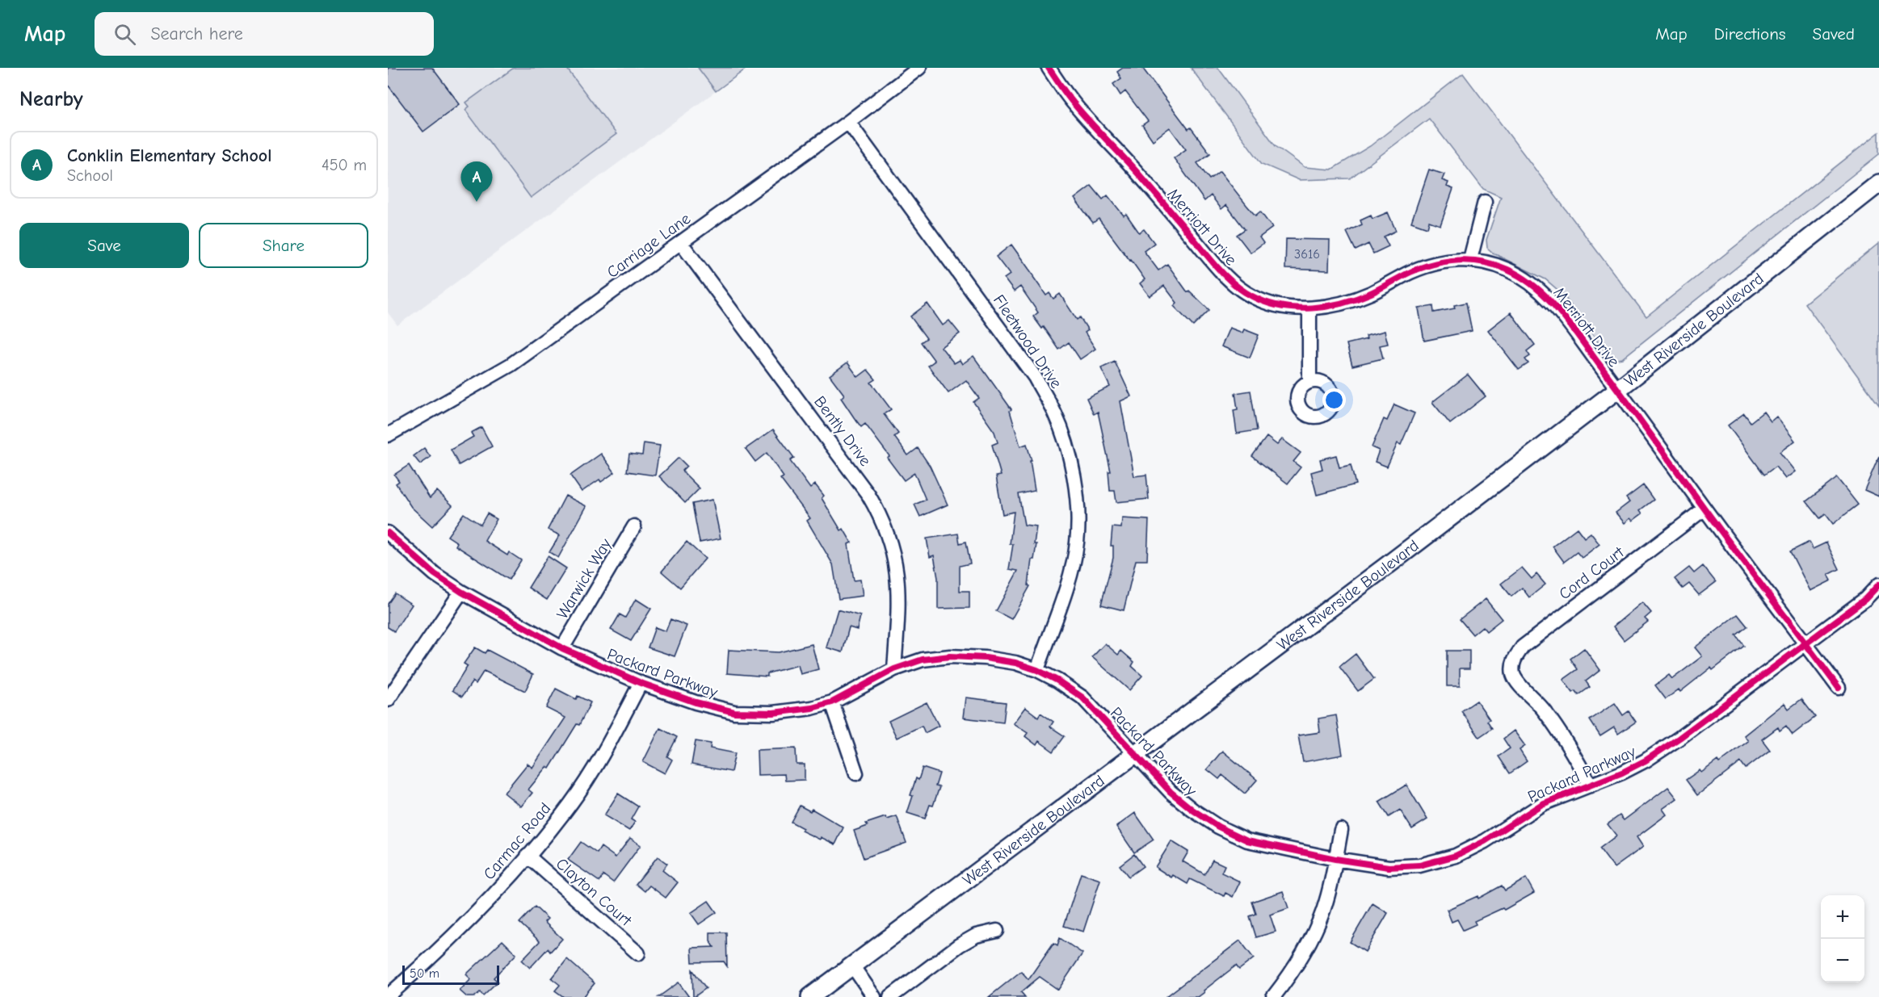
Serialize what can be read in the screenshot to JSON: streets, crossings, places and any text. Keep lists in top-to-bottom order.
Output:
{
  "streets": {
    "main road": ["West Riverside Boulevard"],
    "street": [
      "Merriott Drive",
      "Carriage Lane",
      "Fleetwood Drive",
      "Bently Drive",
      "Cord Court",
      "Warwick Way",
      "Packard Parkway",
      "Carmac Road",
      "Clayton Court"
    ]
  },
  "crossings": [
    ["Merriott Drive", "West Riverside Boulevard"],
    ["Merriott Drive", "Cord Court"],
    ["Merriott Drive", "Packard Parkway"],
    ["Carriage Lane", "Fleetwood Drive"],
    ["Carriage Lane", "Bently Drive"],
    ["West Riverside Boulevard", "Packard Parkway"],
    ["Fleetwood Drive", "Packard Parkway"],
    ["Bently Drive", "Packard Parkway"],
    ["Cord Court", "Packard Parkway"],
    ["Warwick Way", "Packard Parkway"],
    ["Packard Parkway", "Carmac Road"],
    ["Carmac Road", "Clayton Court"]
  ],
  "house_numbers": ["3616"],
  "scale_bar": "50 m",
  "page": {
    "header": "Map",
    "search": "Search here",
    "nav": ["Map", "Directions", "Saved"],
    "heading": "Nearby",
    "list": [
      {
        "mark": "A",
        "name": "Conklin Elementary School",
        "note": "School",
        "value": "450 m"
      }
    ],
    "pins": "A",
    "buttons": ["Save", "Share"],
    "map_buttons": ["+", "−"],
    "scale": "50 m"
  }
}
